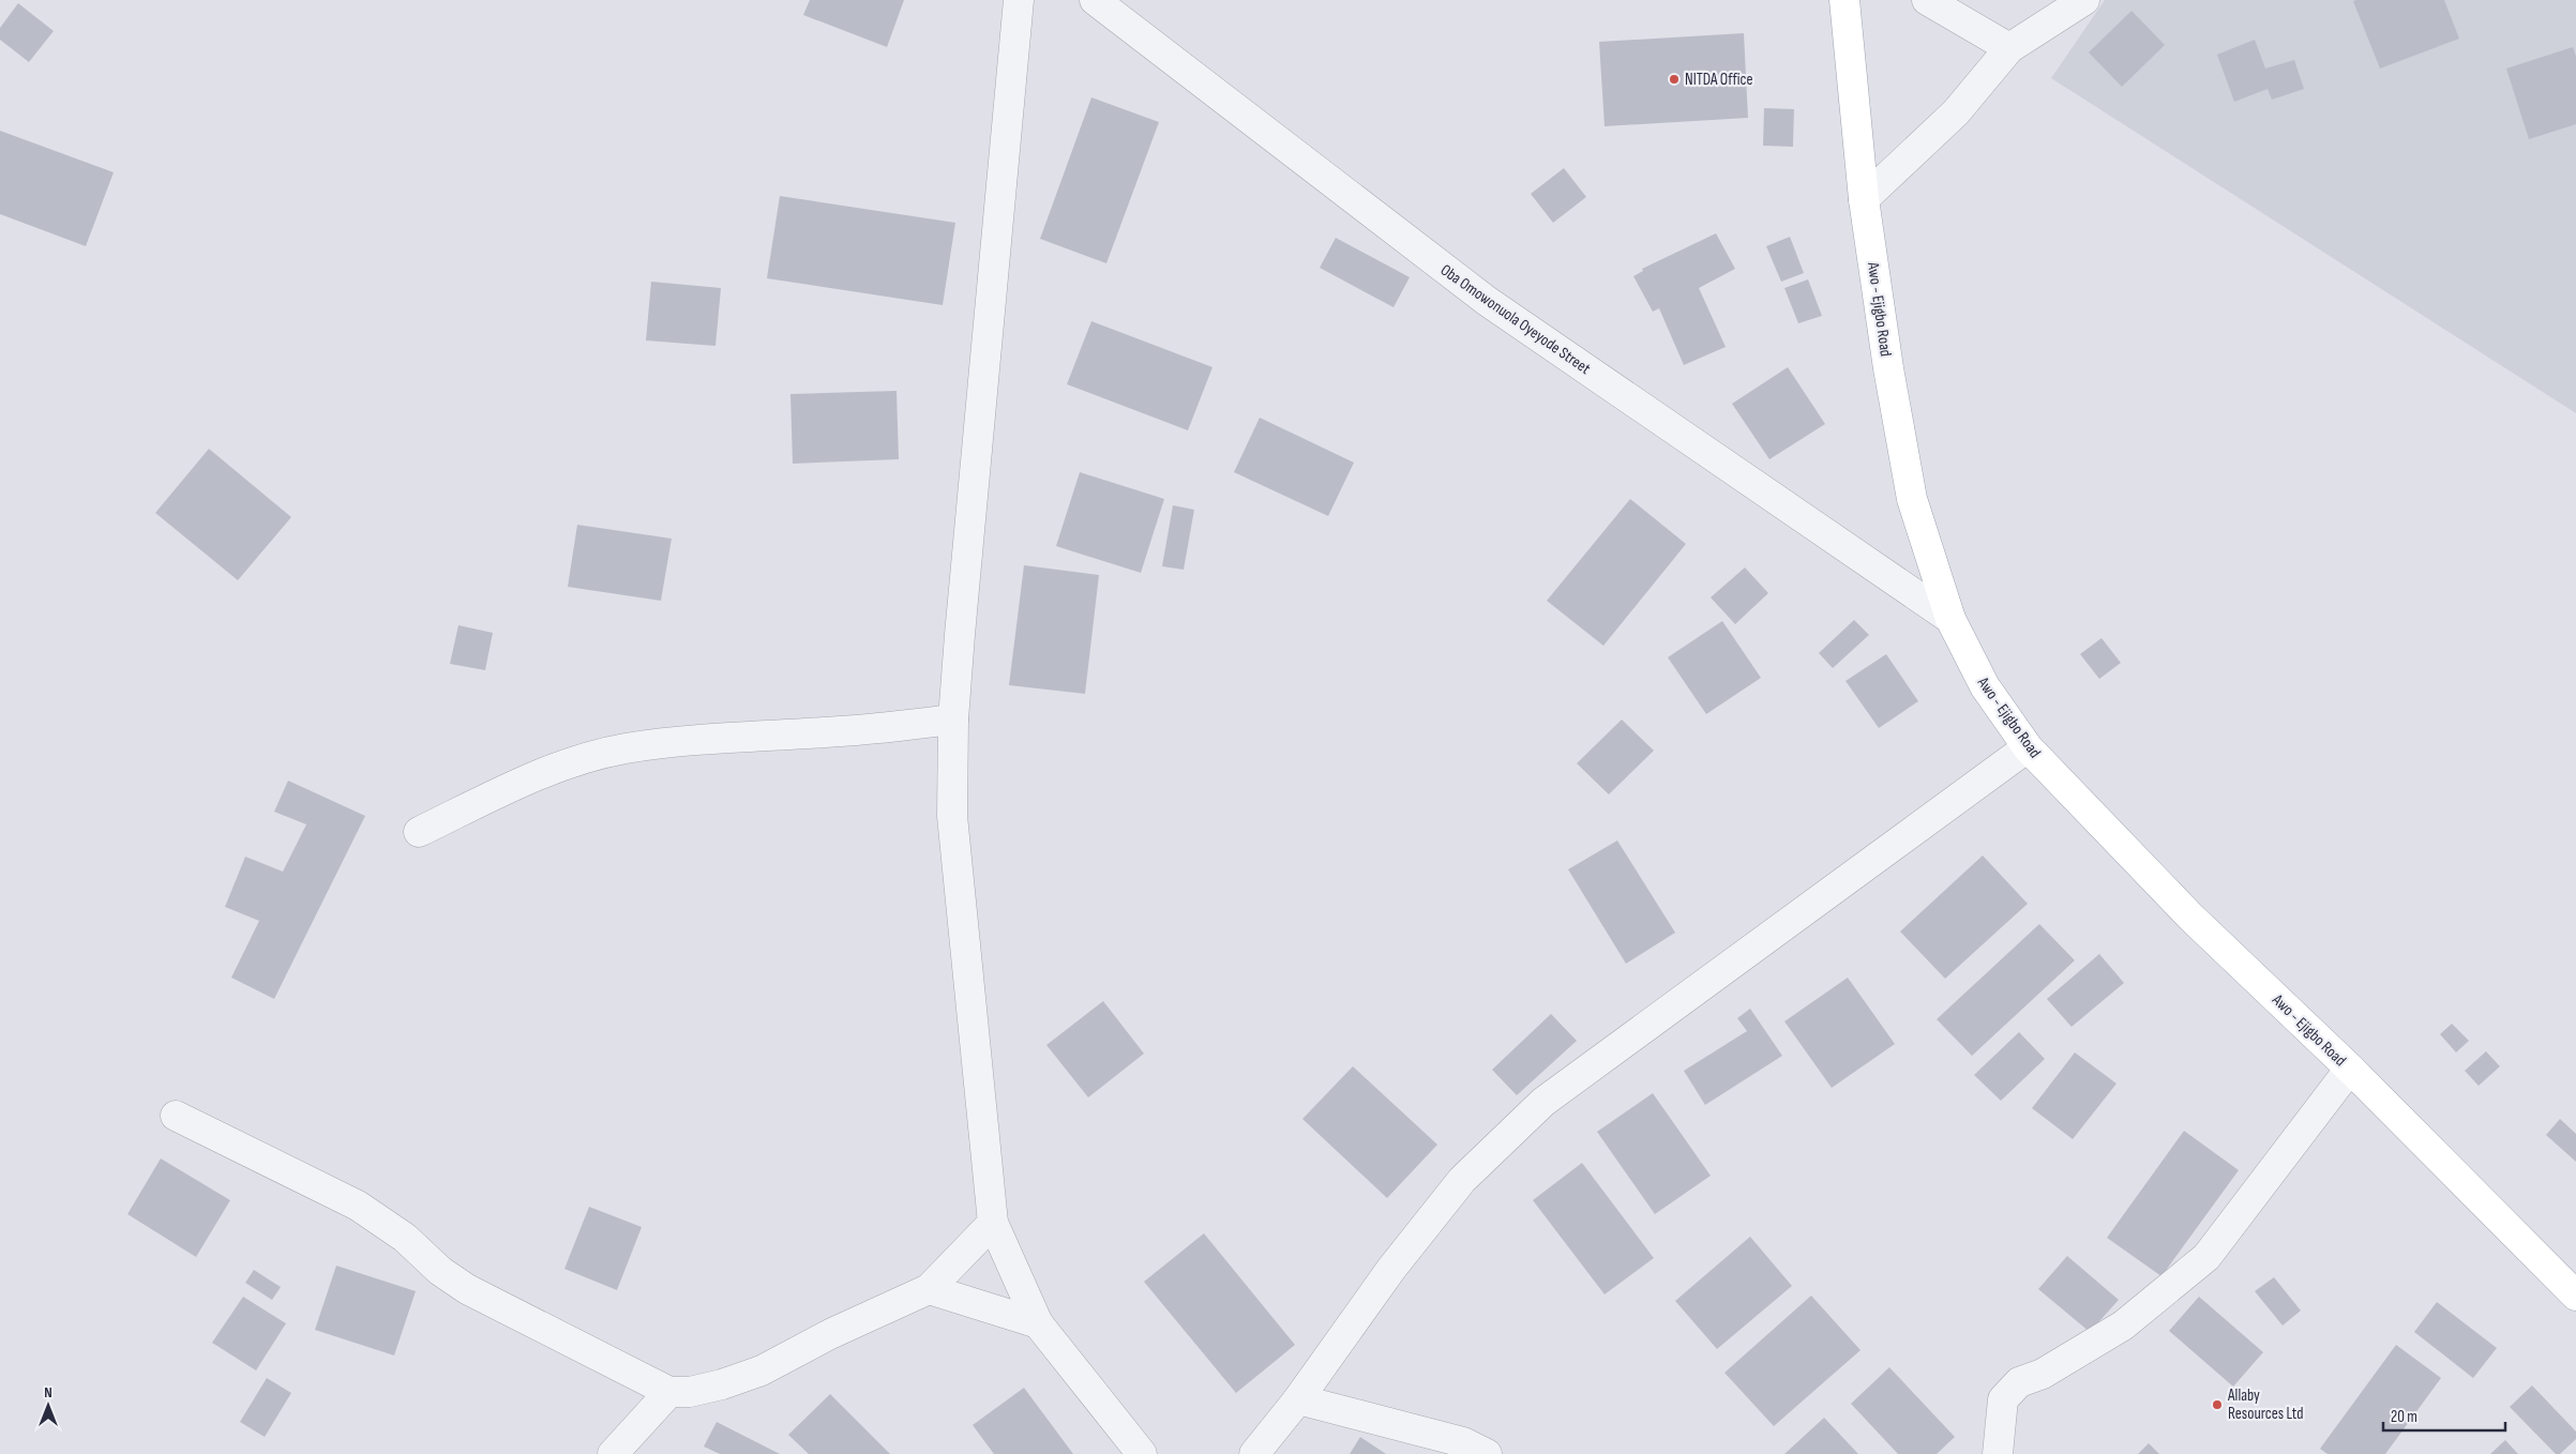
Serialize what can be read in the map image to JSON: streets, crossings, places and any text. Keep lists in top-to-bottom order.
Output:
{
  "streets": {
    "main road": ["Awo - Ejigbo Road"],
    "street": ["Oba Omowonuola Oyeyode Street"]
  },
  "crossings": [
    ["Awo - Ejigbo Road", "Oba Omowonuola Oyeyode Street"]
  ],
  "places": ["NITDA Office", "Allaby Resources Ltd"],
  "scale_bar": "20 m",
  "north": "top"
}
